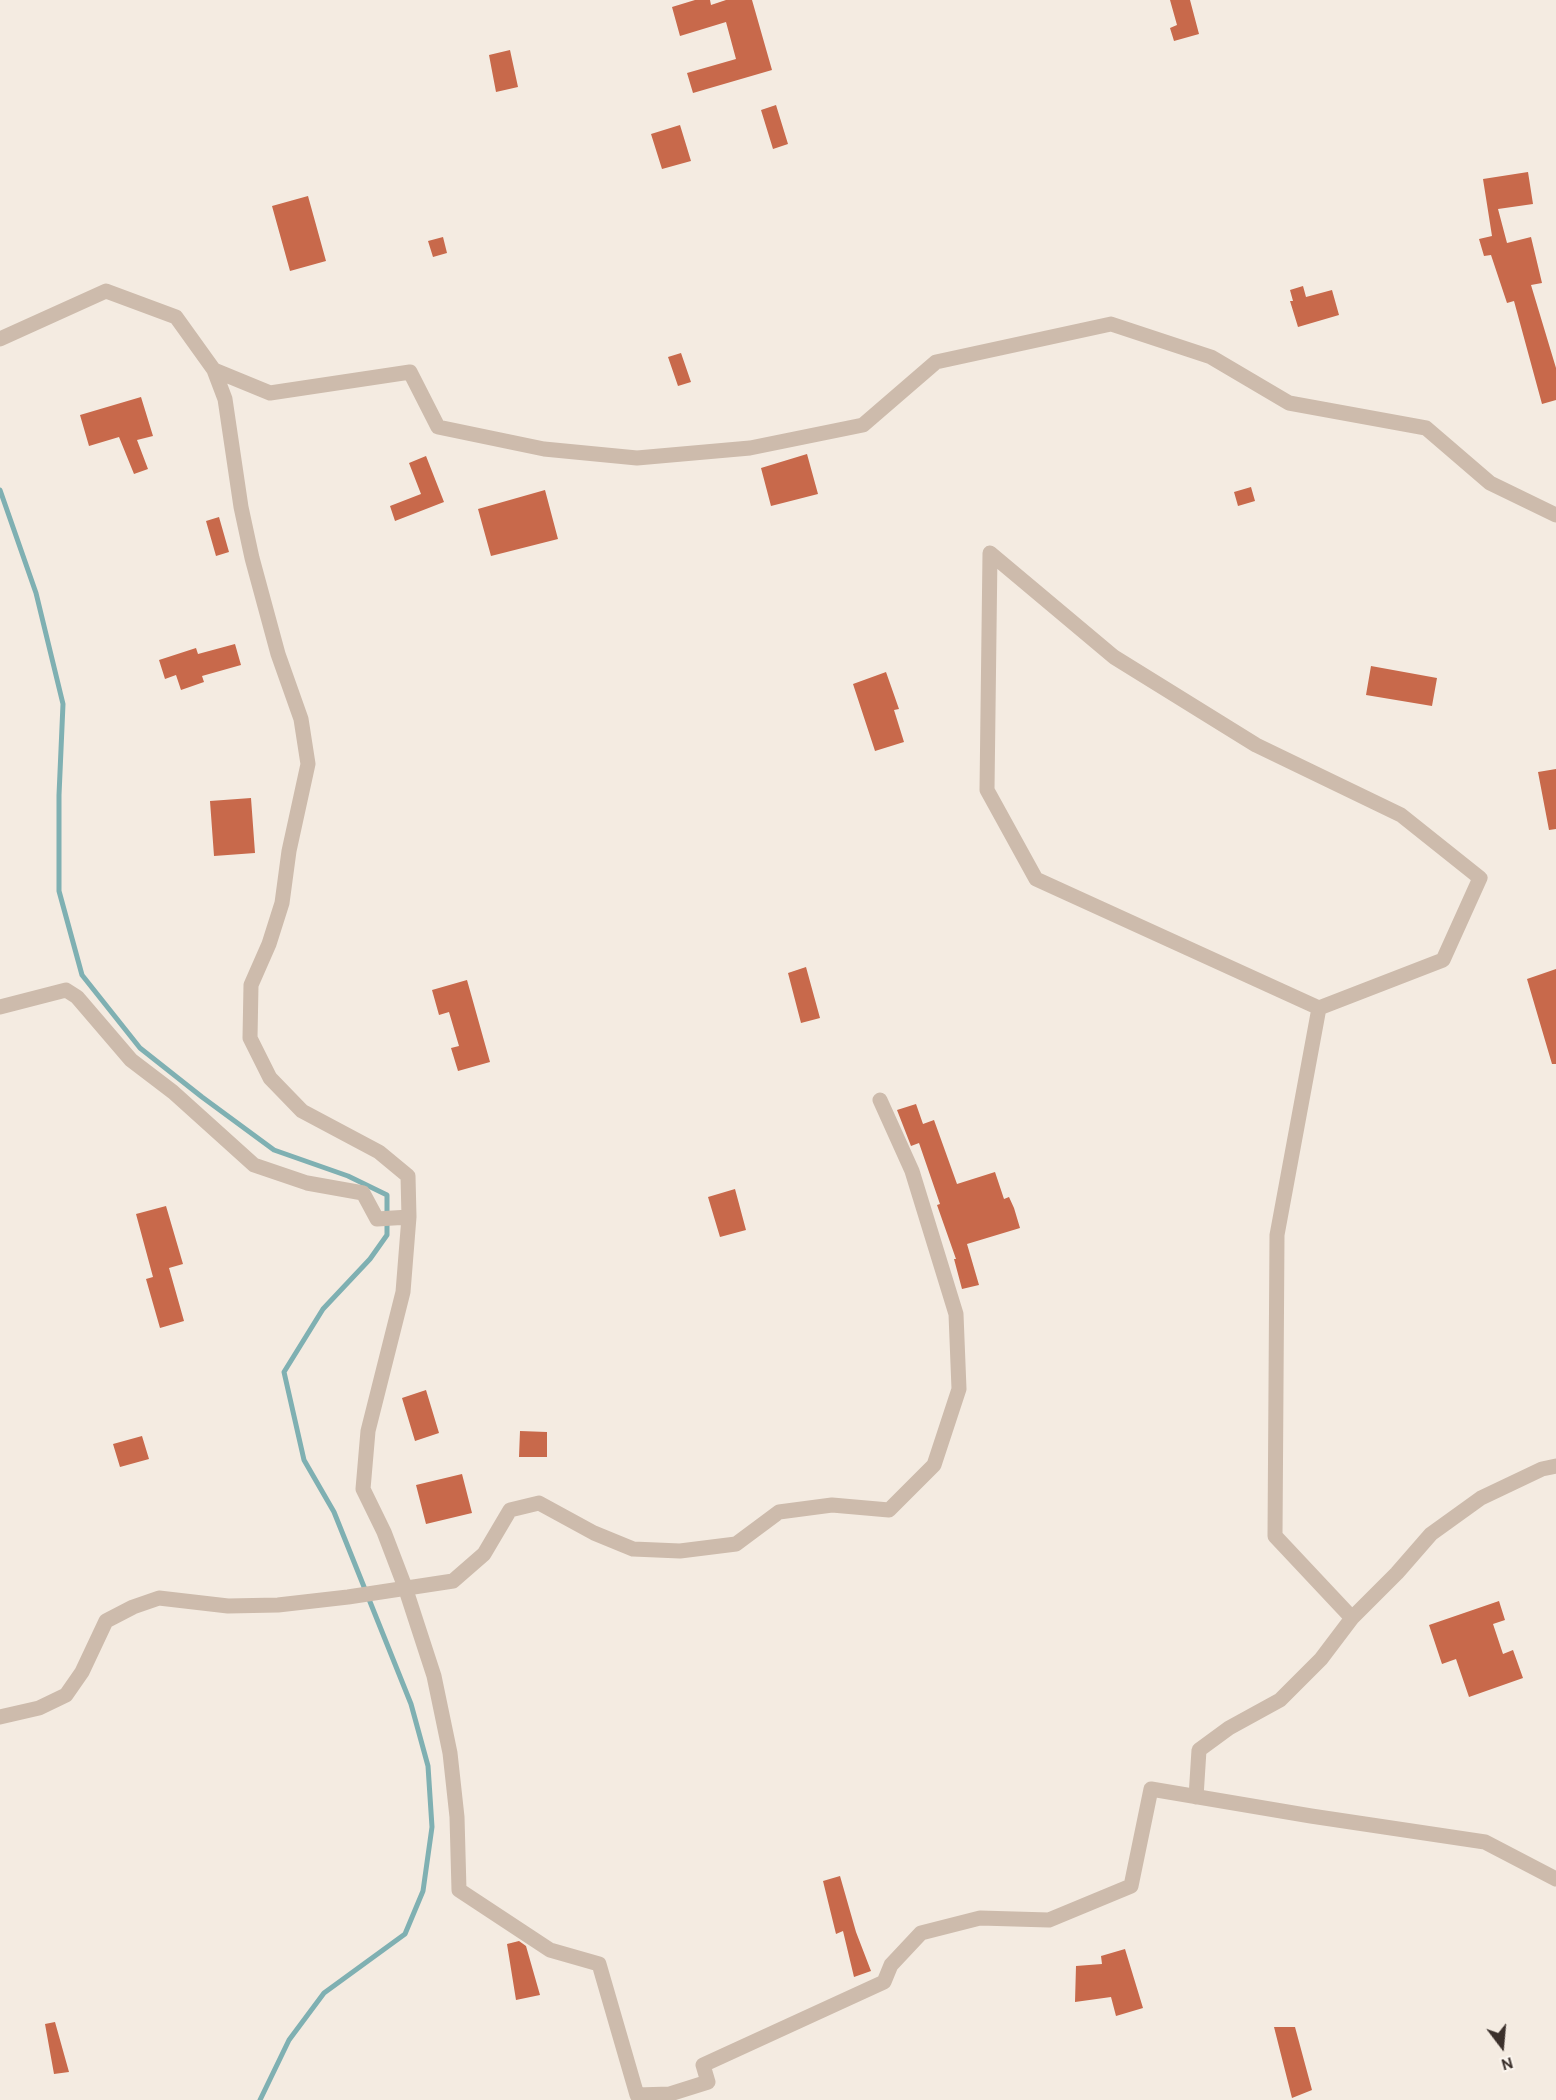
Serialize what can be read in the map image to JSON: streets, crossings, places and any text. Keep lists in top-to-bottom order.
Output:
{
  "north": "bottom"
}
